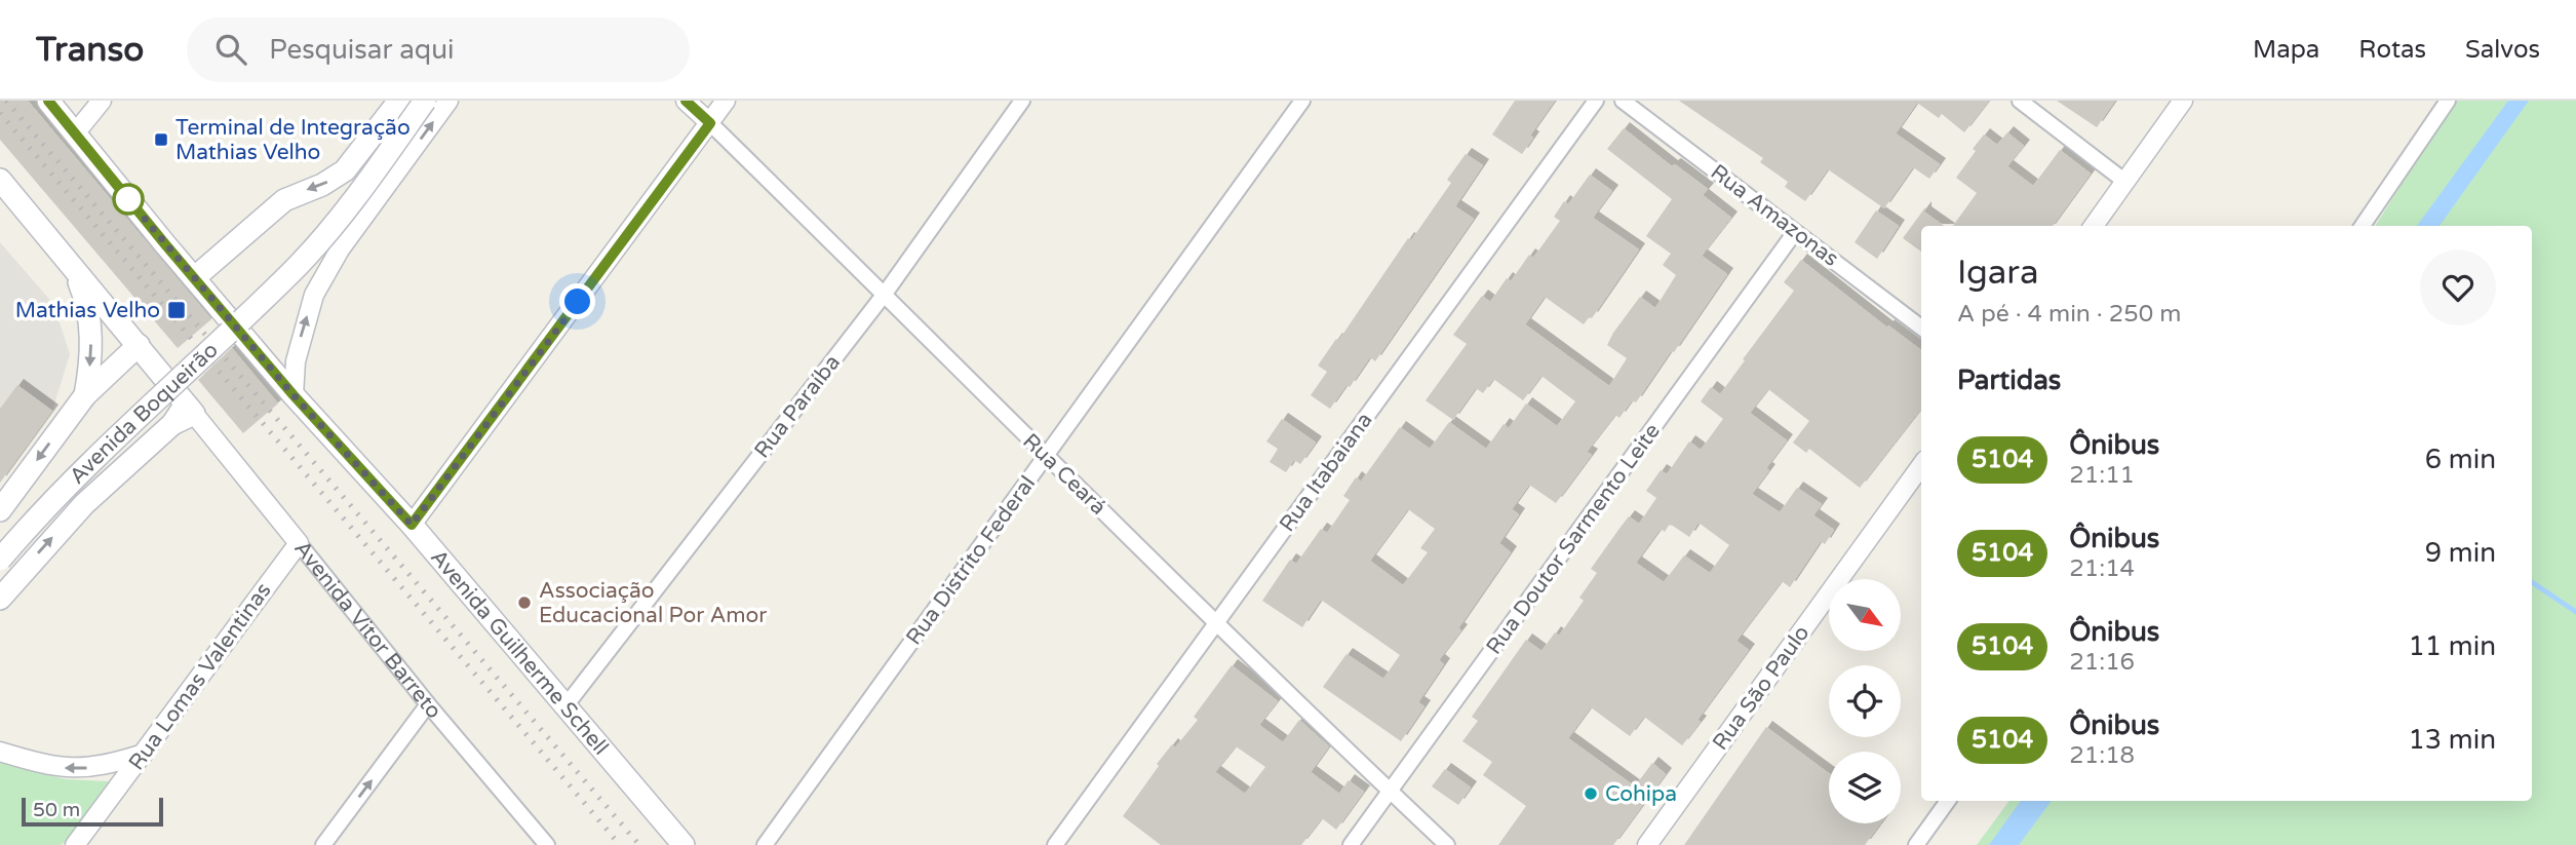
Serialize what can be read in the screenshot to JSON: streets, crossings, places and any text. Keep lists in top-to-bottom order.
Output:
{
  "streets": {
    "main road": ["Avenida Boqueirão", "Avenida Guilherme Schell"],
    "street": [
      "Rua Amazonas",
      "Rua Paraíba",
      "Rua Itabaiana",
      "Rua Ceará",
      "Rua Doutor Sarmento Leite",
      "Rua Distrito Federal",
      "Avenida Vitor Barreto",
      "Rua Lomas Valentinas",
      "Rua São Paulo"
    ]
  },
  "crossings": [
    ["Rua Amazonas", "Rua Doutor Sarmento Leite"],
    ["Rua Paraíba", "Rua Ceará"],
    ["Rua Paraíba", "Avenida Guilherme Schell"],
    ["Rua Itabaiana", "Rua Ceará"],
    ["Rua Ceará", "Rua Doutor Sarmento Leite"],
    ["Rua Ceará", "Rua Distrito Federal"],
    ["Avenida Vitor Barreto", "Rua Lomas Valentinas"]
  ],
  "places": {
    "transit": ["Terminal de Integração Mathias Velho", "Mathias Velho"],
    "other": ["Associação Educacional Por Amor", "Cohipa"]
  },
  "lines": ["bus line 5104"],
  "scale_bar": "50 m",
  "north": "bottom right",
  "page": {
    "header": "Transo",
    "search": "Pesquisar aqui",
    "nav": ["Mapa", "Rotas", "Salvos"],
    "heading": [
      ["Igara", "A pé · 4 min · 250 m"],
      "Partidas"
    ],
    "list": [
      {
        "mark": "5104",
        "name": "Ônibus",
        "note": "21:11",
        "value": "6 min"
      },
      {
        "mark": "5104",
        "name": "Ônibus",
        "note": "21:14",
        "value": "9 min"
      },
      {
        "mark": "5104",
        "name": "Ônibus",
        "note": "21:16",
        "value": "11 min"
      },
      {
        "mark": "5104",
        "name": "Ônibus",
        "note": "21:18",
        "value": "13 min"
      }
    ],
    "scale": "50 m"
  }
}
